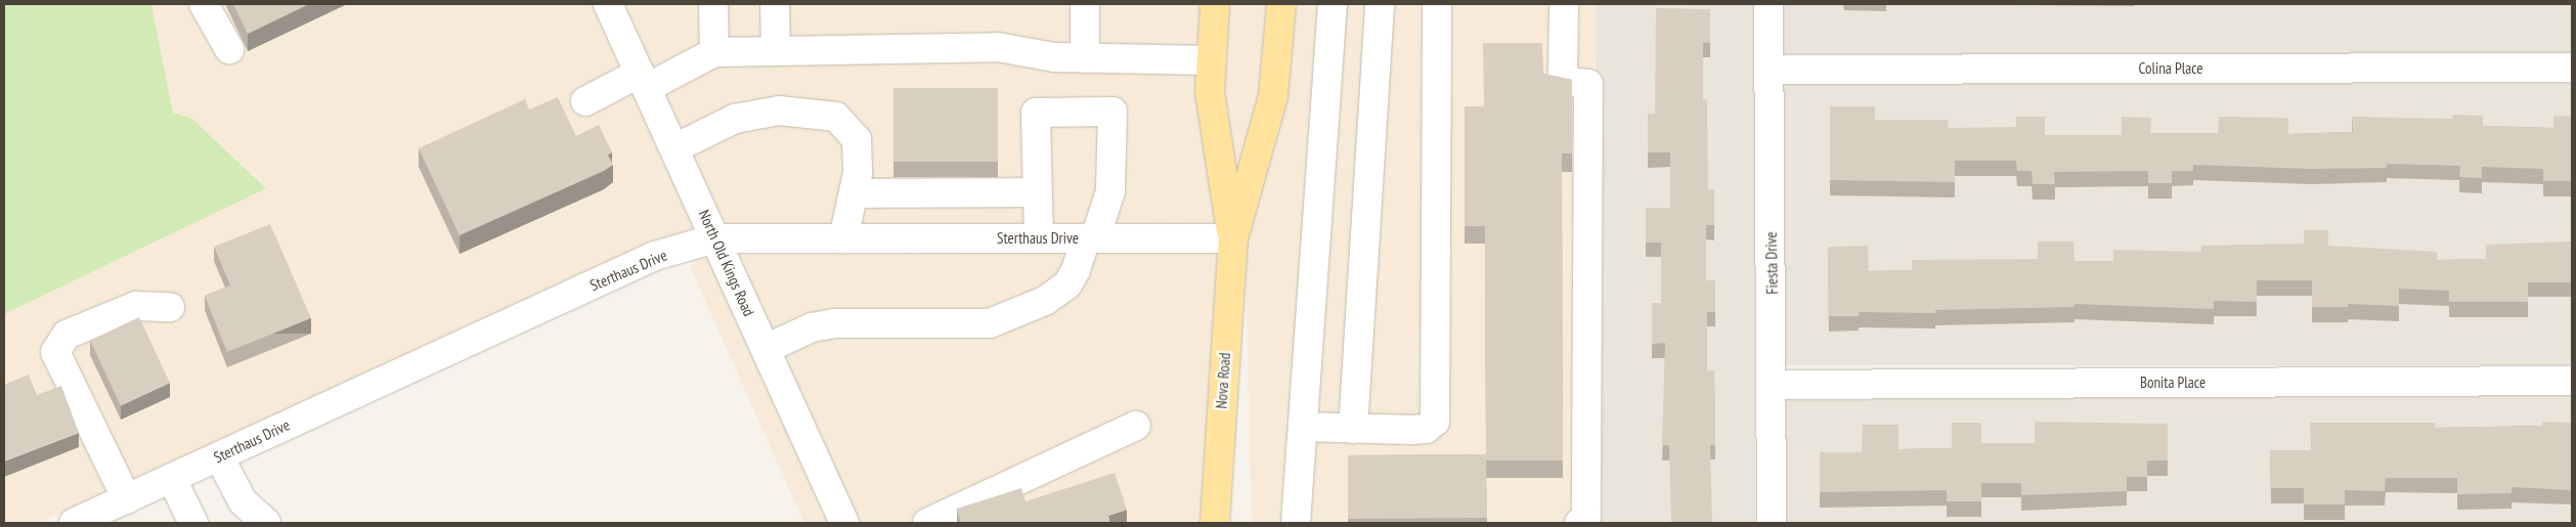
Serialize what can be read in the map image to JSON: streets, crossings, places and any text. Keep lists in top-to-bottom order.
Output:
{
  "streets": {
    "main road": ["Nova Road"],
    "street": [
      "Colina Place",
      "Sterthaus Drive",
      "North Old Kings Road",
      "Fiesta Drive",
      "Bonita Place"
    ]
  },
  "crossings": [
    ["Colina Place", "Fiesta Drive"],
    ["Sterthaus Drive", "North Old Kings Road"],
    ["Sterthaus Drive", "Nova Road"],
    ["Fiesta Drive", "Bonita Place"]
  ]
}
